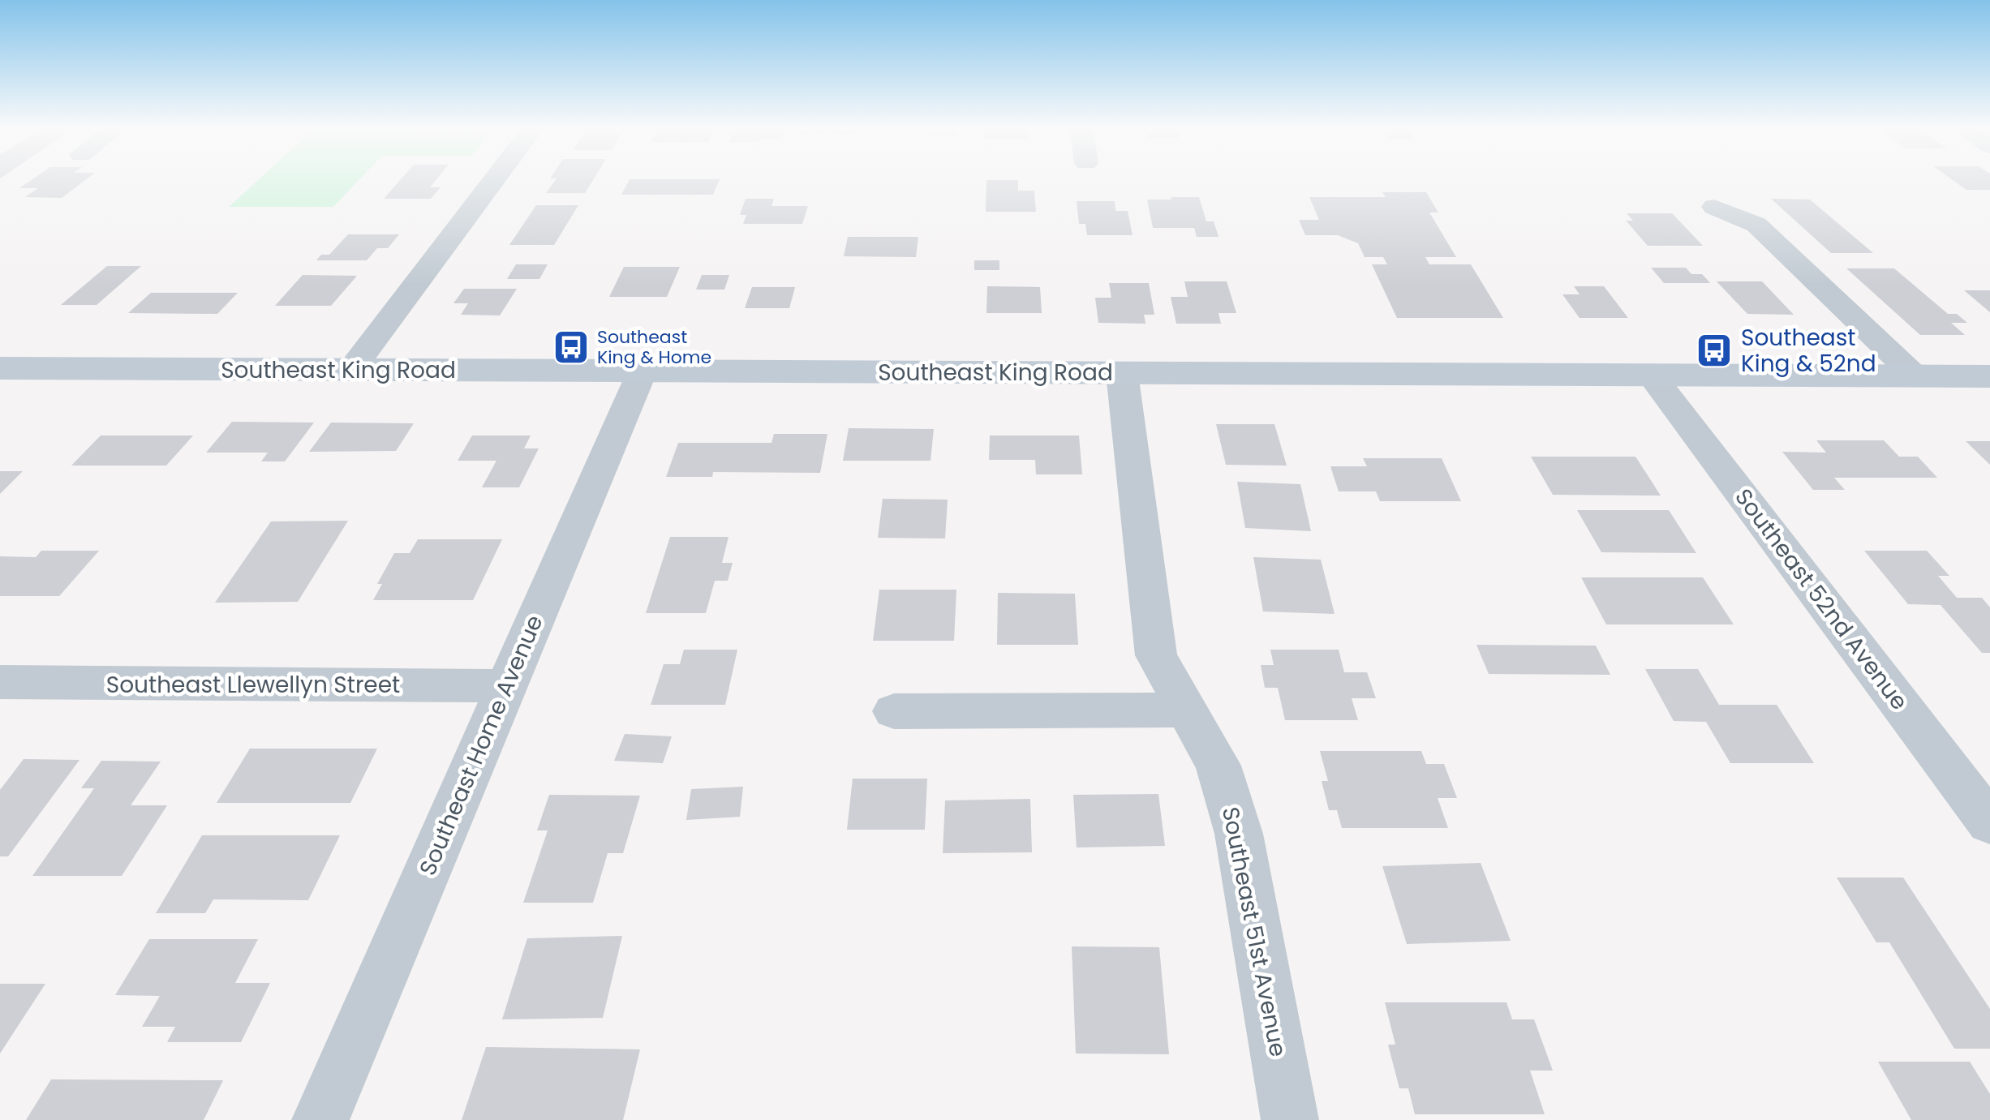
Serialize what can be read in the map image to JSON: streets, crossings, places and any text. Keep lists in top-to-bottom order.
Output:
{
  "streets": {
    "main road": ["Southeast King Road"],
    "street": [
      "Southeast 52nd Avenue",
      "Southeast Llewellyn Street",
      "Southeast Home Avenue",
      "Southeast 51st Avenue"
    ]
  },
  "crossings": [
    ["Southeast King Road", "Southeast 52nd Avenue"],
    ["Southeast King Road", "Southeast Home Avenue"],
    ["Southeast King Road", "Southeast 51st Avenue"],
    ["Southeast Llewellyn Street", "Southeast Home Avenue"]
  ],
  "places": {
    "bus stop": ["Southeast King & Home", "Southeast King & 52nd"]
  }
}
